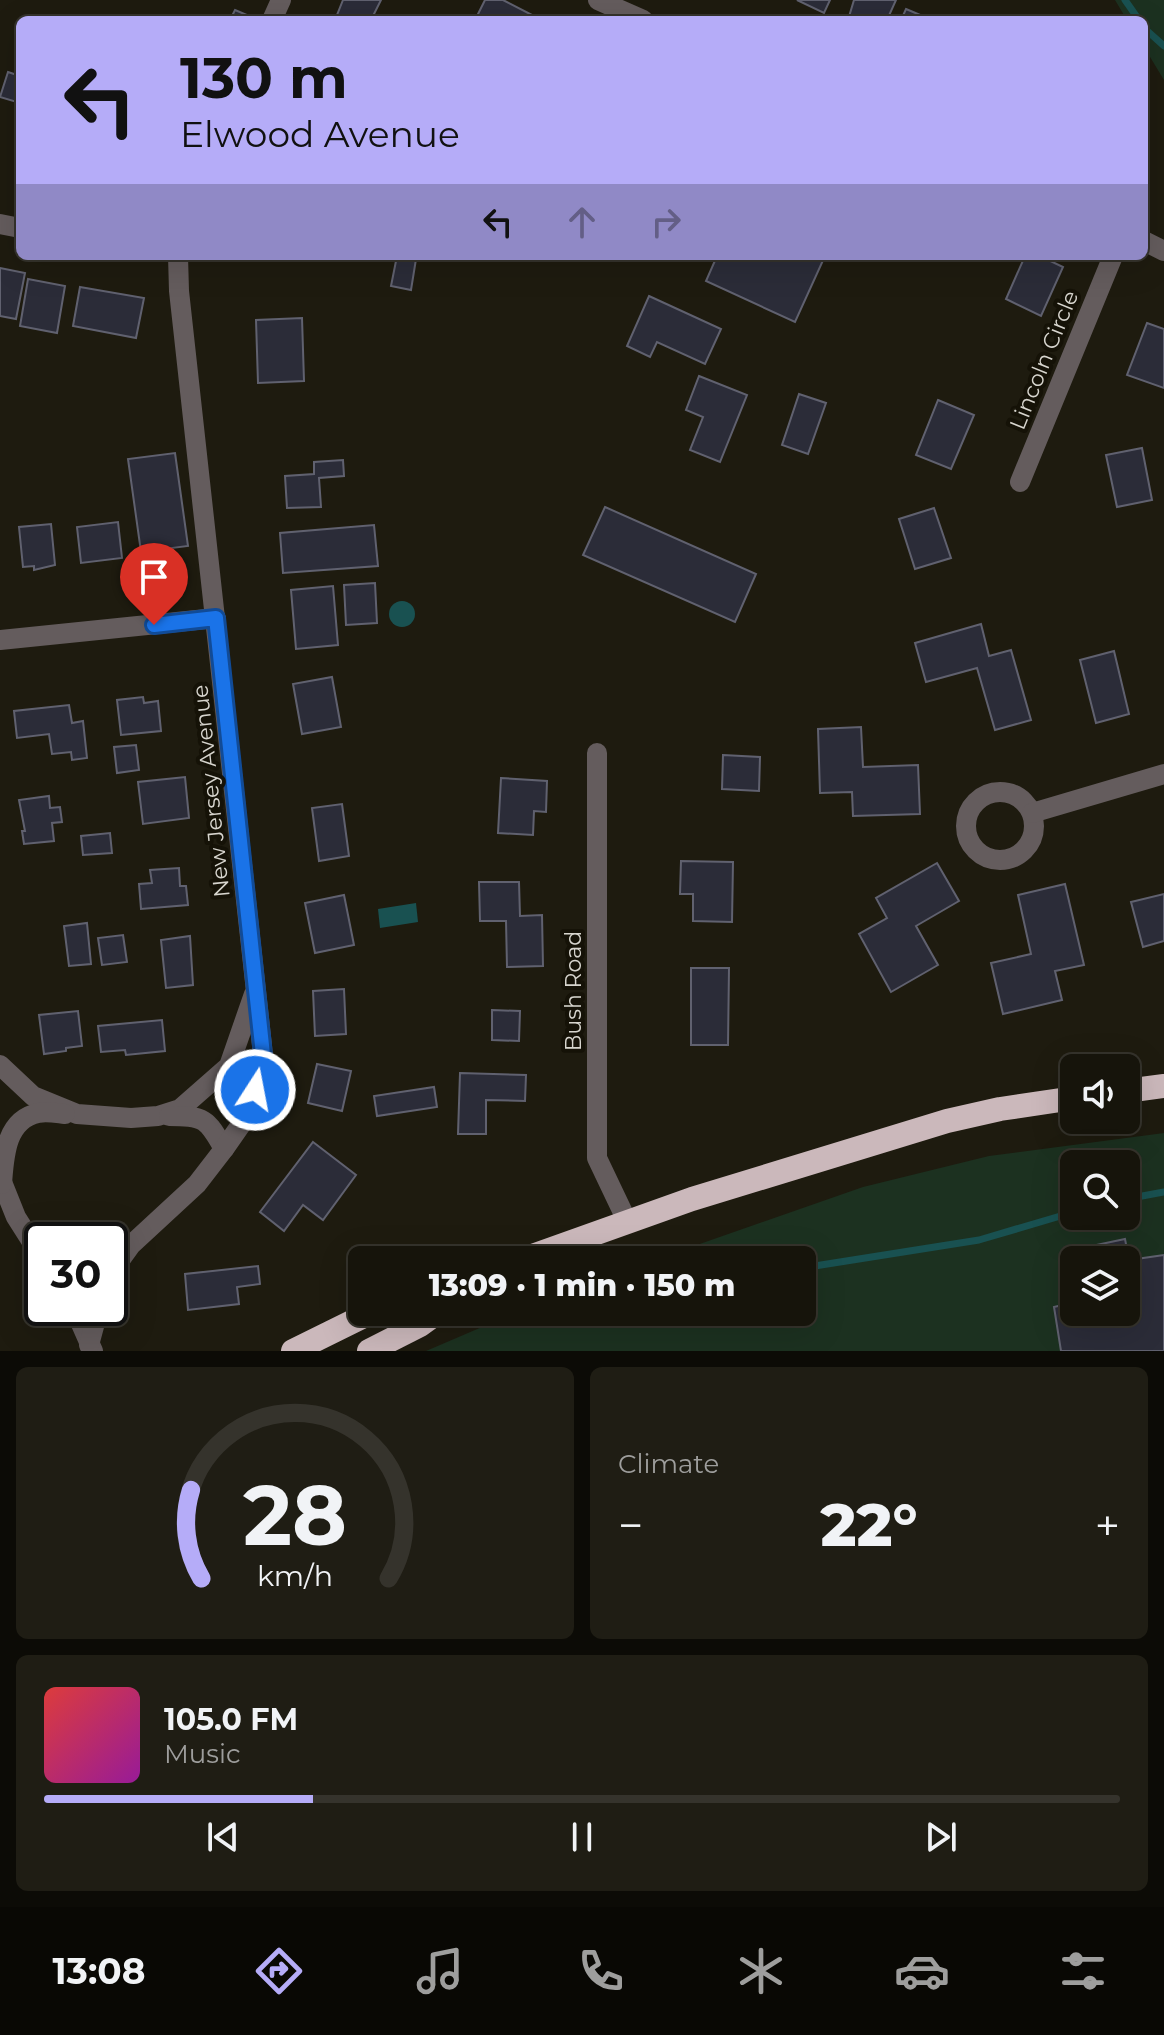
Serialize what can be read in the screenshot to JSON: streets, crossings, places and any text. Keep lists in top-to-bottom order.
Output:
{
  "streets": {
    "street": ["Lincoln Circle", "New Jersey Avenue", "Bush Road"]
  },
  "page": {
    "turn": ["130 m", "Elwood Avenue"],
    "limit": "30",
    "trip": "13:09 · 1 min · 150 m",
    "tile": "Climate",
    "heat": ["−", "22°", "+"],
    "song": ["105.0 FM", "Music"],
    "tabs": "13:08",
    "gauge": ["28", "km/h"]
  }
}
